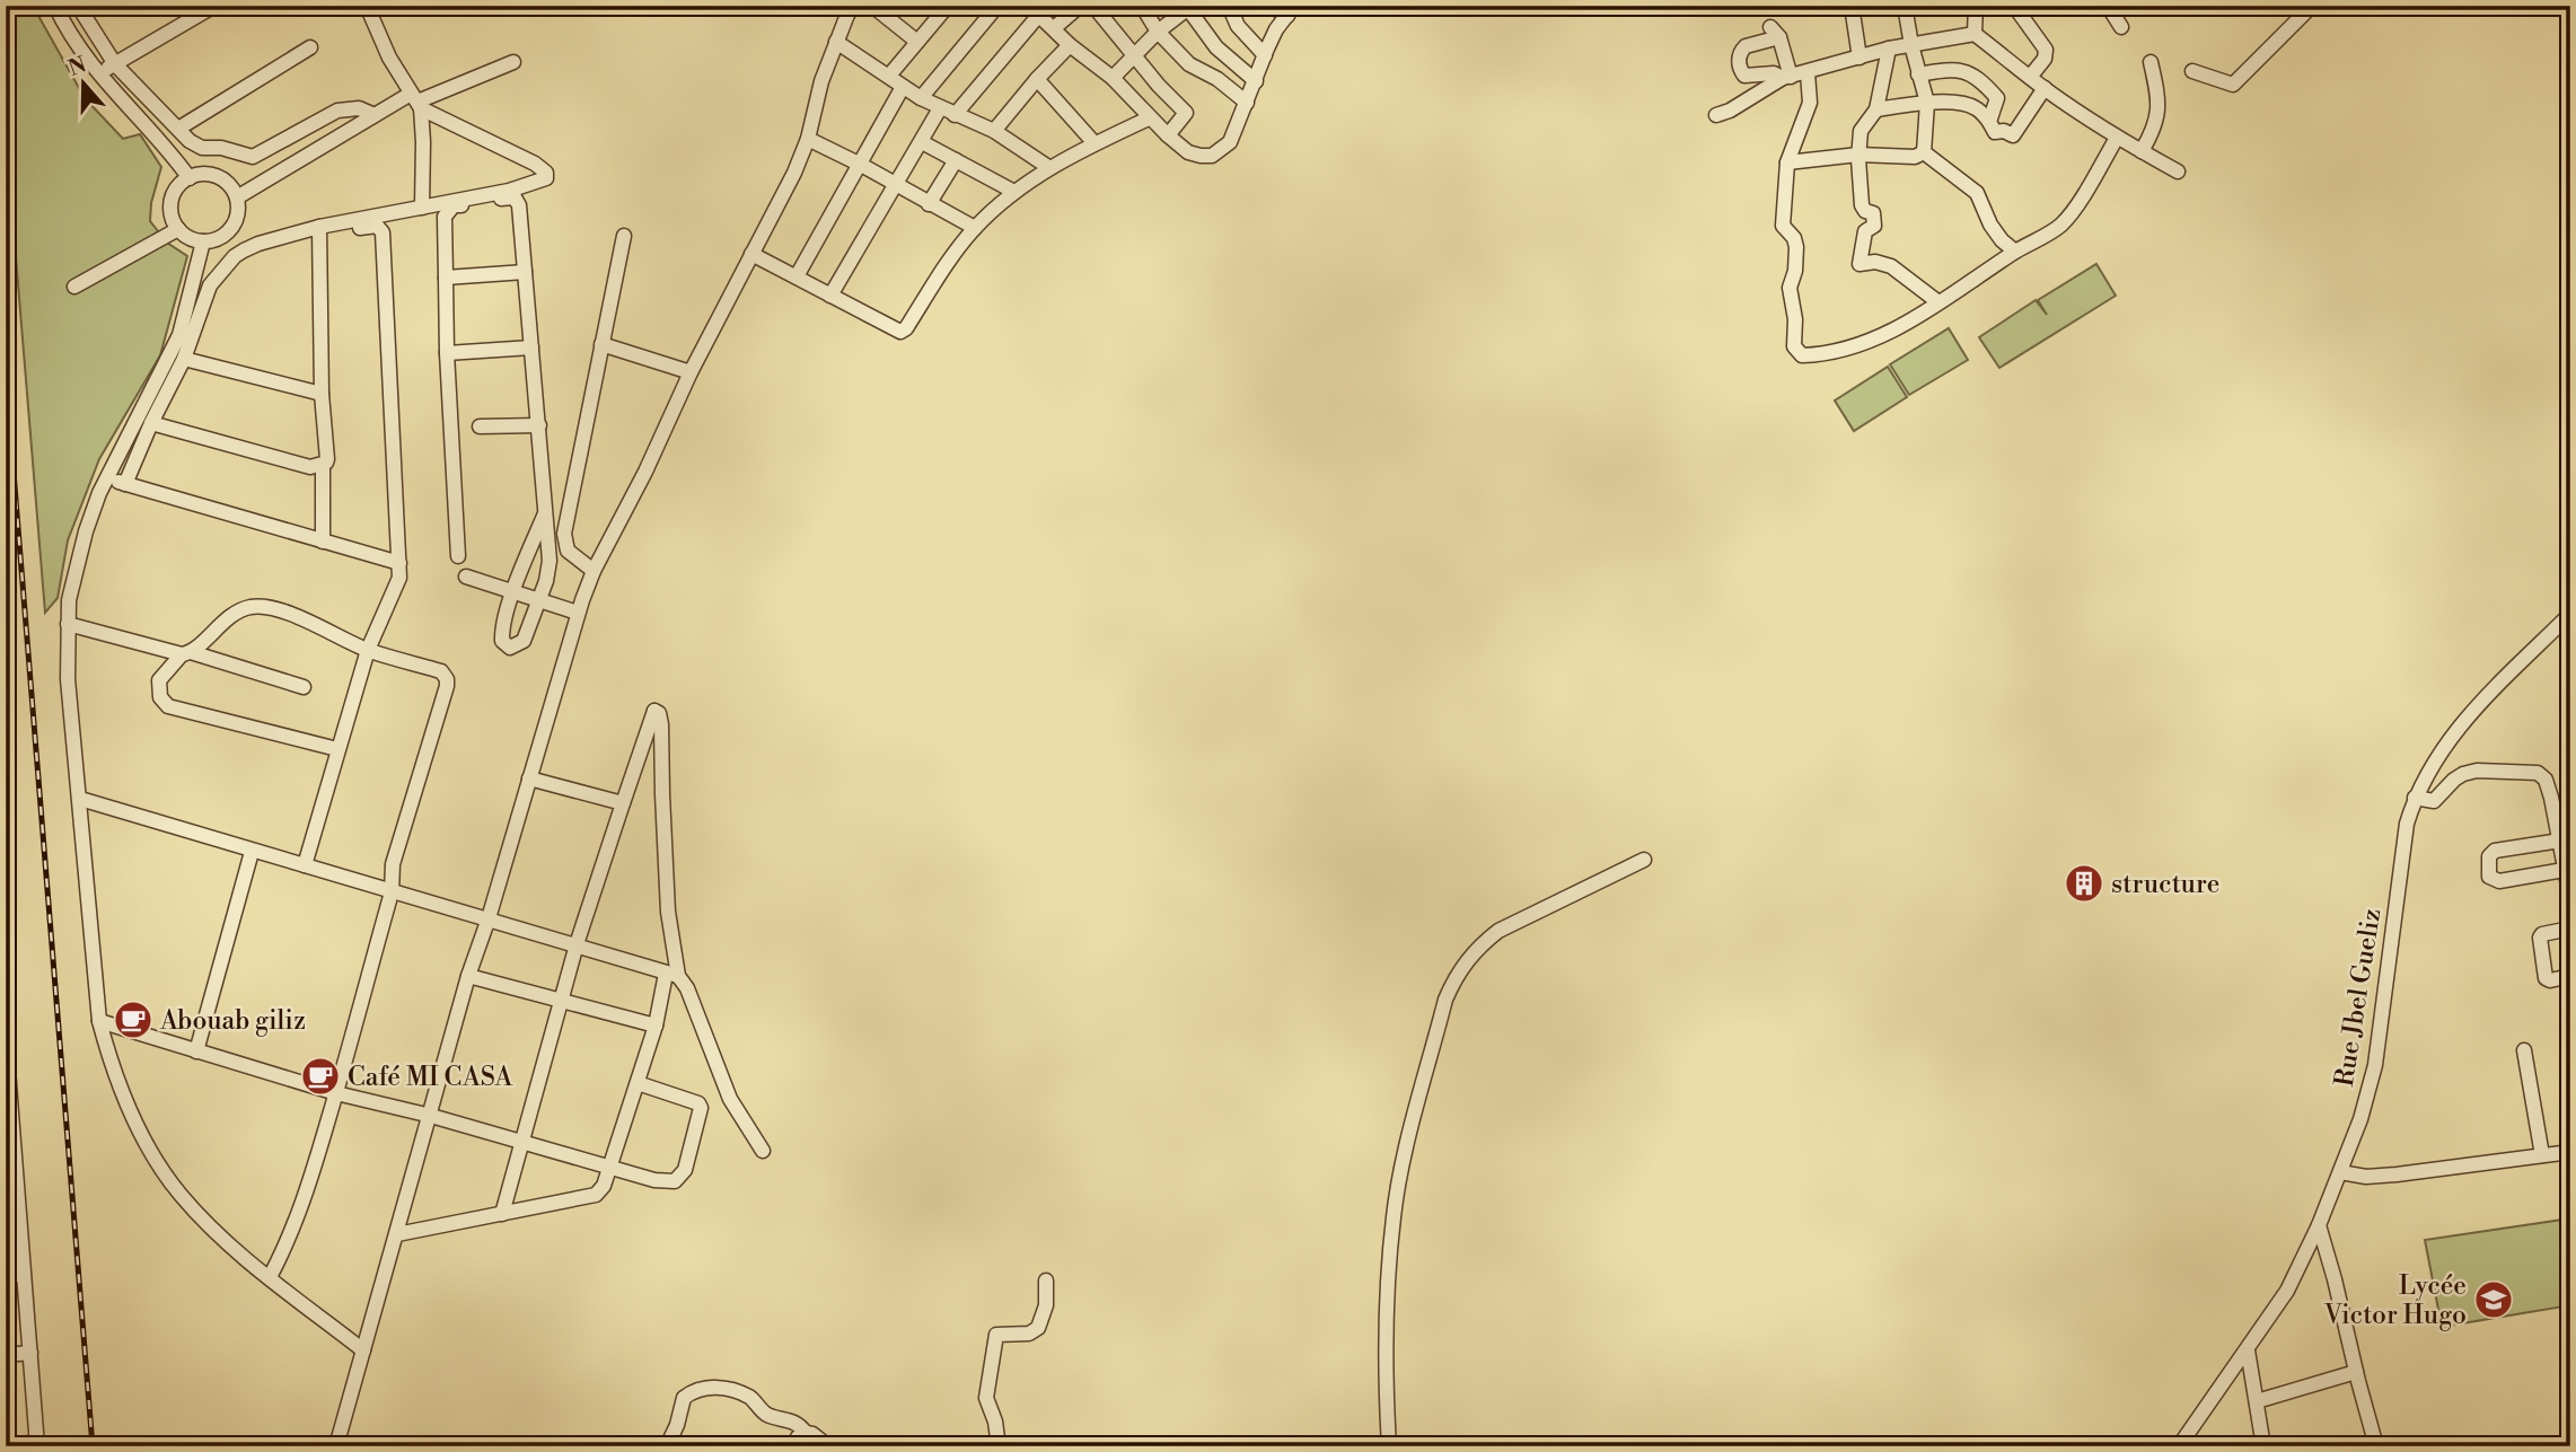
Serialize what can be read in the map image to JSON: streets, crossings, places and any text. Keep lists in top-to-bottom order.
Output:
{
  "streets": {
    "street": ["Rue Jbel Gueliz"]
  },
  "places": {
    "building": ["structure"],
    "cafe": ["Abouab giliz", "Café MI CASA"],
    "school or university": ["Lycée Victor Hugo"]
  },
  "north": "top"
}
